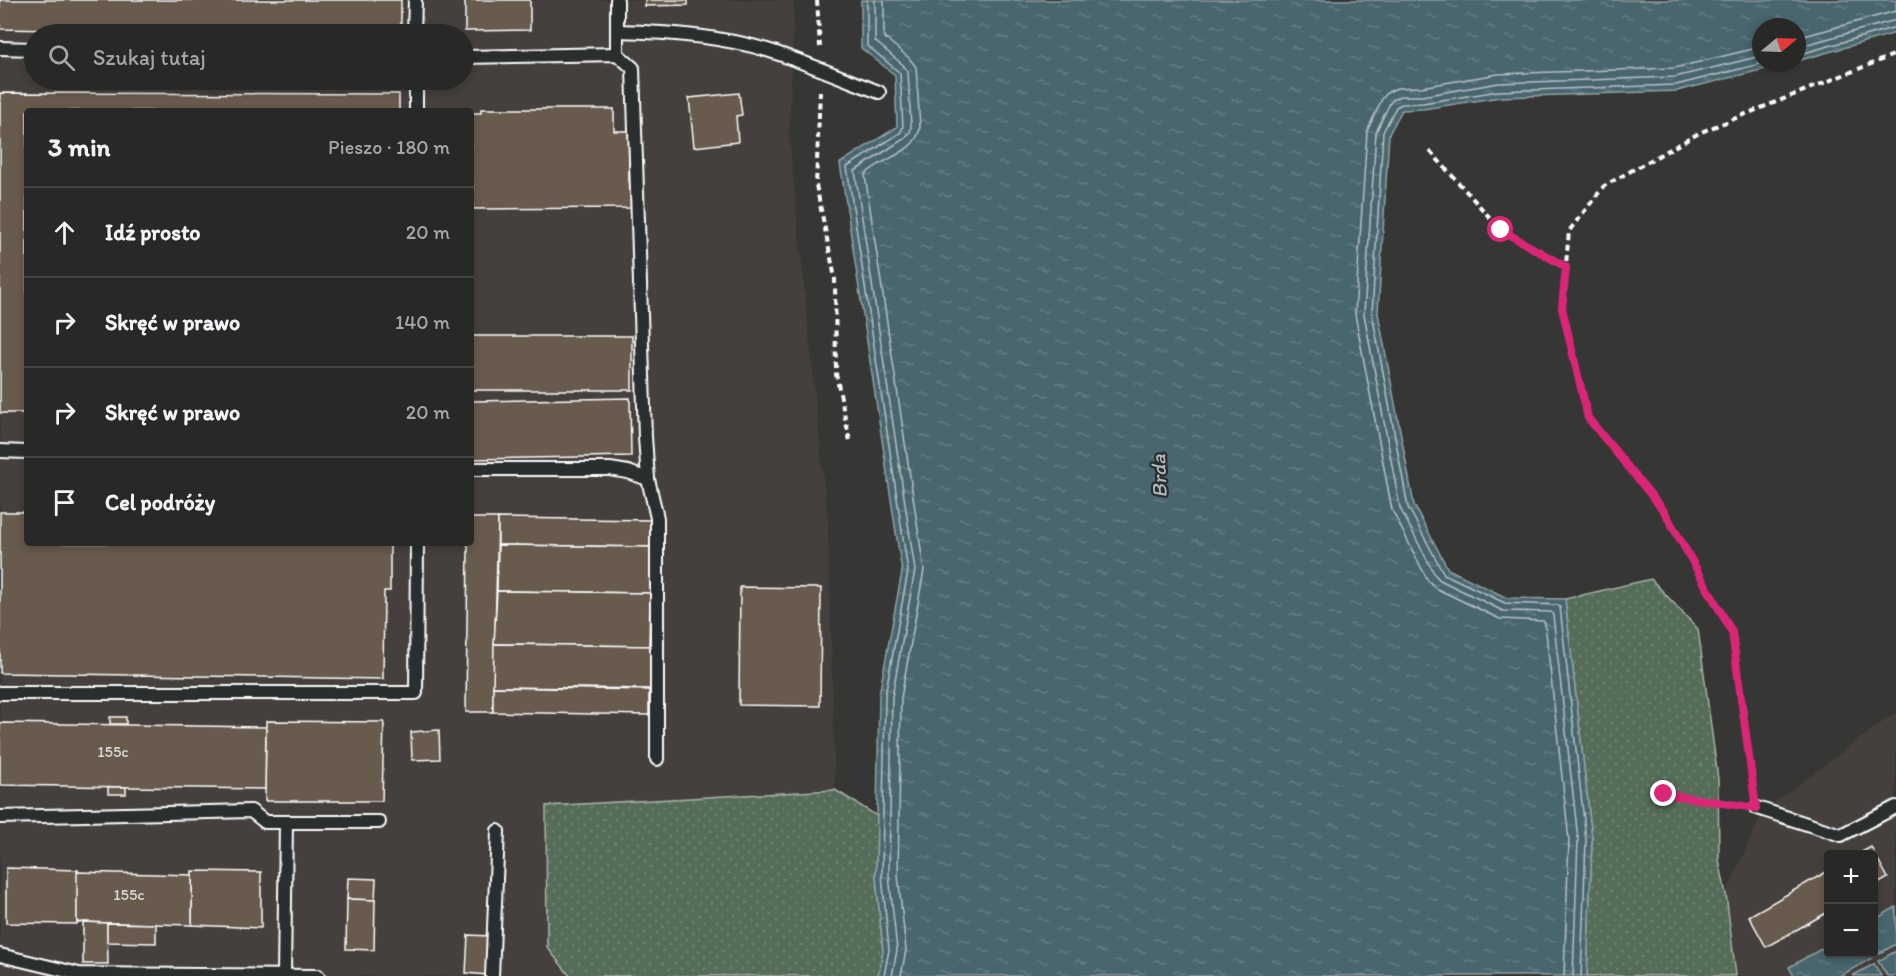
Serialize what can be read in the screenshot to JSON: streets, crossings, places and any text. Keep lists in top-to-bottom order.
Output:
{
  "water": ["Brda"],
  "house_numbers": ["155c", "155c"],
  "north": "right",
  "page": {
    "search": "Szukaj tutaj",
    "heading": ["3 min", "Pieszo · 180 m"],
    "list": [
      ["Idź prosto", "20 m"],
      ["Skręć w prawo", "140 m"],
      ["Skręć w prawo", "20 m"],
      "Cel podróży"
    ],
    "map_buttons": ["+", "−"]
  }
}
